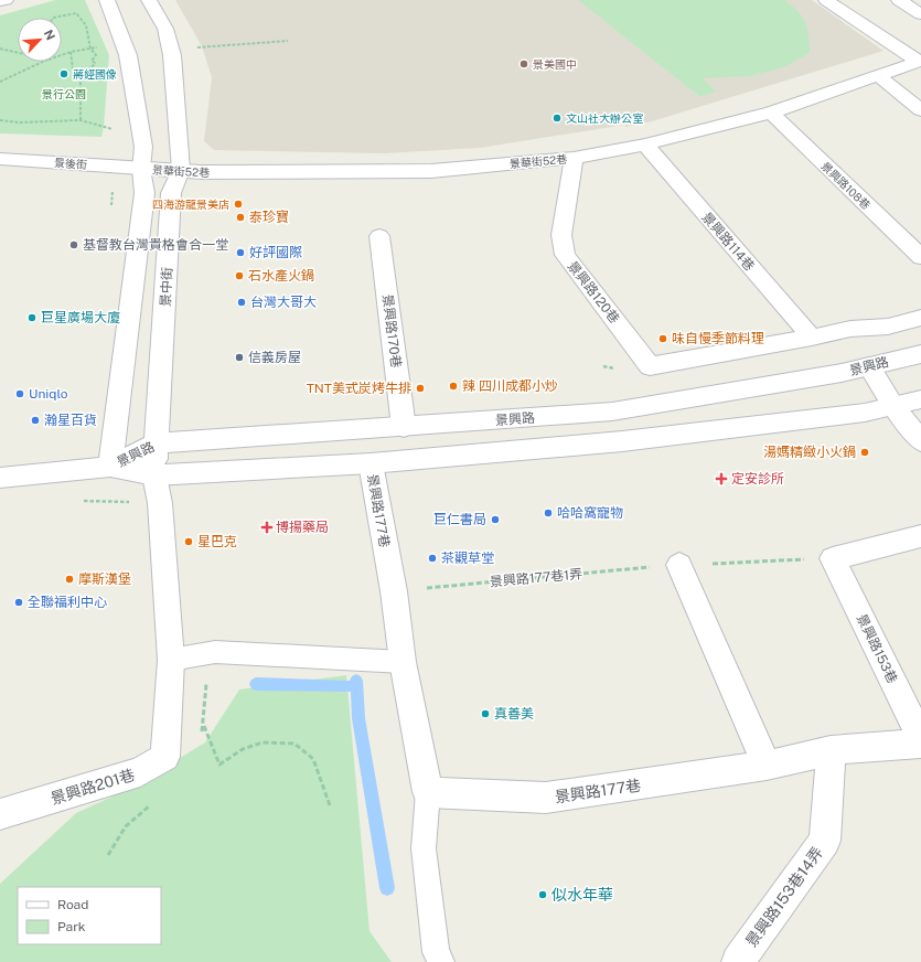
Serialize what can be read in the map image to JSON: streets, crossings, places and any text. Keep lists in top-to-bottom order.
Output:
{
  "streets": {
    "street": [
      "景華街52巷",
      "景後街",
      "景興路108巷",
      "景興路114巷",
      "景中街",
      "景興路120巷",
      "景興路170巷",
      "景興路",
      "景興路177巷",
      "景興路153巷",
      "景興路201巷",
      "景興路153巷14弄"
    ],
    "path": ["景興路177巷1弄"]
  },
  "crossings": [
    ["景華街52巷", "景後街"],
    ["景華街52巷", "景興路108巷"],
    ["景華街52巷", "景興路114巷"],
    ["景華街52巷", "景中街"],
    ["景華街52巷", "景興路120巷"],
    ["景興路114巷", "景興路120巷"],
    ["景中街", "景興路"],
    ["景中街", "景興路201巷"],
    ["景興路170巷", "景興路"],
    ["景興路", "景興路177巷"],
    ["景興路", "景興路201巷"],
    ["景興路177巷", "景興路177巷1弄"],
    ["景興路177巷1弄", "景興路153巷"]
  ],
  "parks": ["景行公園"],
  "places": {
    "other": [
      "景美國中",
      "蔣經國像",
      "文山社大辦公室",
      "四海游龍景美店",
      "泰珍寶",
      "基督教台灣貴格會合一堂",
      "好評國際",
      "石水產火鍋",
      "台灣大哥大",
      "巨星廣場大廈",
      "味自慢季節料理",
      "信義房屋",
      "辣 四川成都小炒",
      "TNT美式炭烤牛排",
      "Uniqlo",
      "瀚星百貨",
      "湯媽精緻小火鍋",
      "哈哈窩寵物",
      "巨仁書局",
      "星巴克",
      "茶觀草堂",
      "摩斯漢堡",
      "全聯福利中心",
      "真善美",
      "似水年華"
    ],
    "health": ["定安診所", "博揚藥局"]
  },
  "legend": ["Road", "Park"],
  "north": "top right"
}
